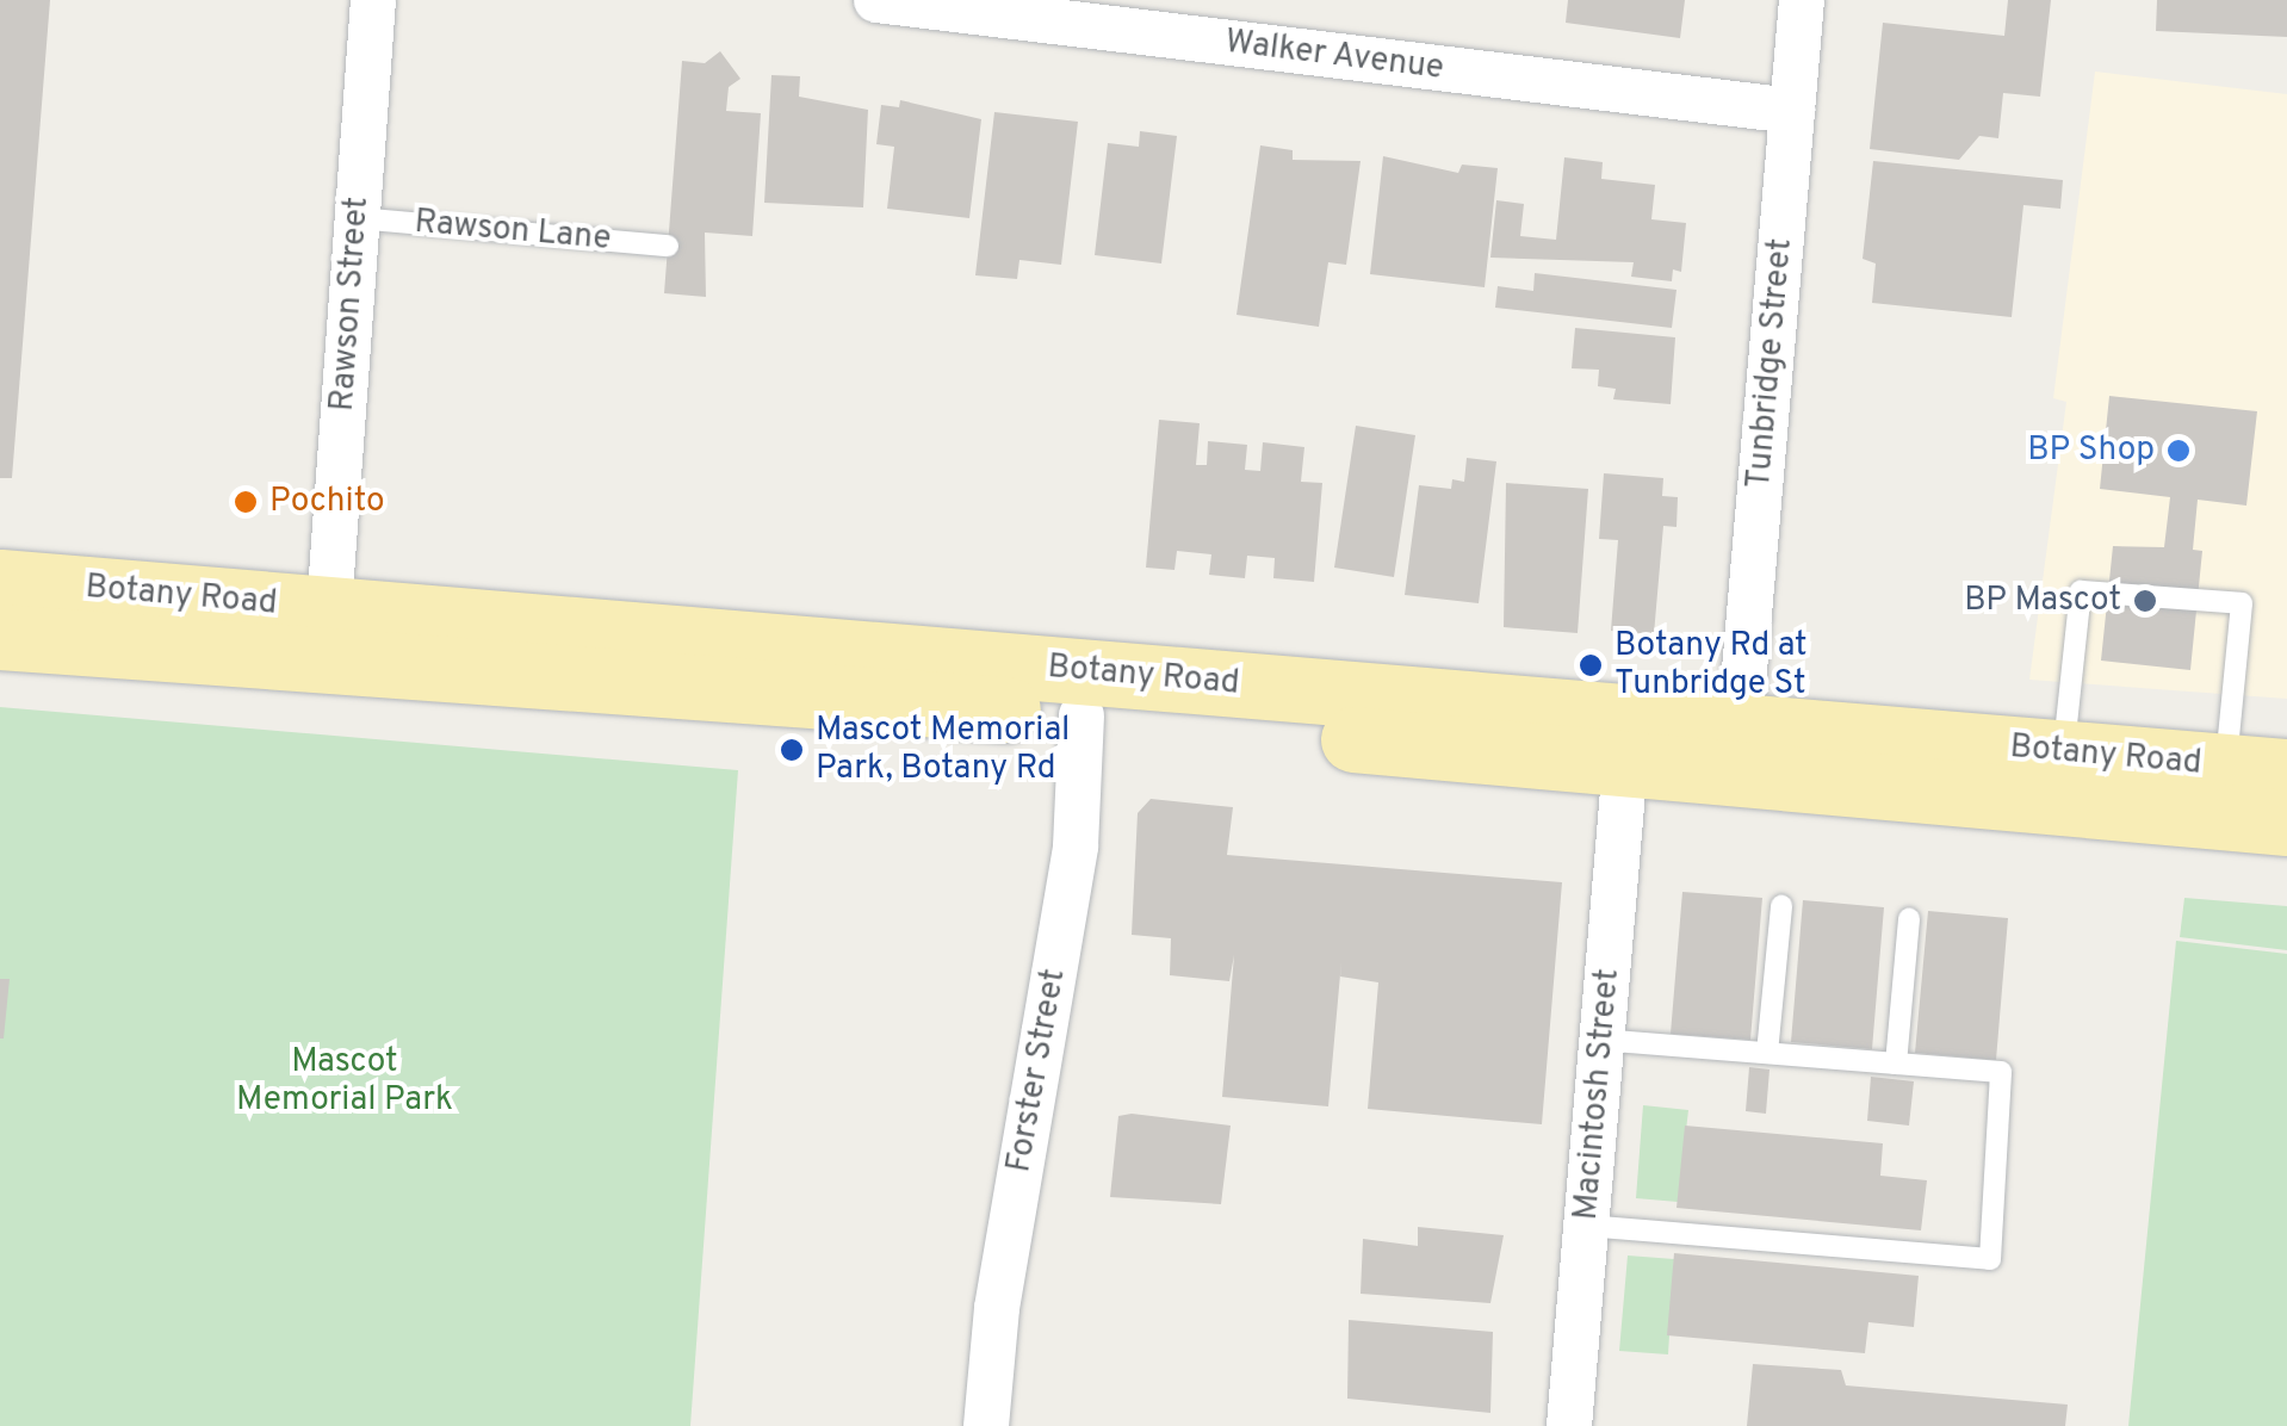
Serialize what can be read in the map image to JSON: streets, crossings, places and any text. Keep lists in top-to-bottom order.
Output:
{
  "streets": {
    "main road": ["Botany Road"],
    "street": [
      "Walker Avenue",
      "Rawson Street",
      "Tunbridge Street",
      "Forster Street",
      "Macintosh Street"
    ],
    "lane": ["Rawson Lane"]
  },
  "crossings": [
    ["Walker Avenue", "Tunbridge Street"],
    ["Rawson Lane", "Rawson Street"],
    ["Rawson Street", "Botany Road"],
    ["Tunbridge Street", "Botany Road"],
    ["Botany Road", "Forster Street"],
    ["Botany Road", "Macintosh Street"]
  ],
  "parks": ["Mascot Memorial Park"],
  "places": [
    "BP Shop",
    "Pochito",
    "BP Mascot",
    "Botany Rd at Tunbridge St",
    "Mascot Memorial Park, Botany Rd"
  ]
}
